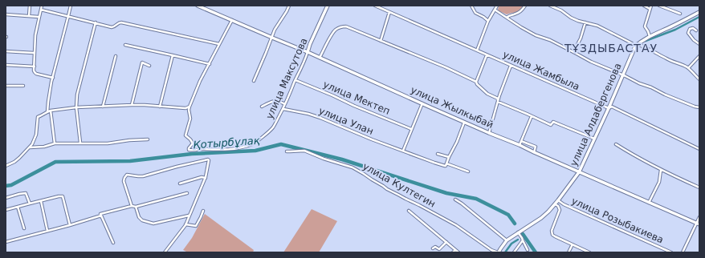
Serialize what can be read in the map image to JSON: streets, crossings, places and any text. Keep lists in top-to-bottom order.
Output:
{
  "streets": {
    "street": [
      "улица Жамбыла",
      "улица Максутова",
      "улица Мектеп",
      "улица Жылкыбай",
      "улица Алдабергенова",
      "улица Улан",
      "улица Култегин",
      "улица Розыбакиева"
    ]
  },
  "crossings": [
    ["улица Жамбыла", "улица Алдабергенова"],
    ["улица Максутова", "улица Мектеп"],
    ["улица Максутова", "улица Жылкыбай"],
    ["улица Максутова", "улица Улан"],
    ["улица Жылкыбай", "улица Алдабергенова"],
    ["улица Алдабергенова", "улица Култегин"],
    ["улица Алдабергенова", "улица Розыбакиева"]
  ],
  "districts": ["ТҰЗДЫБАСТАУ"],
  "water": ["Қотырбұлақ"]
}
